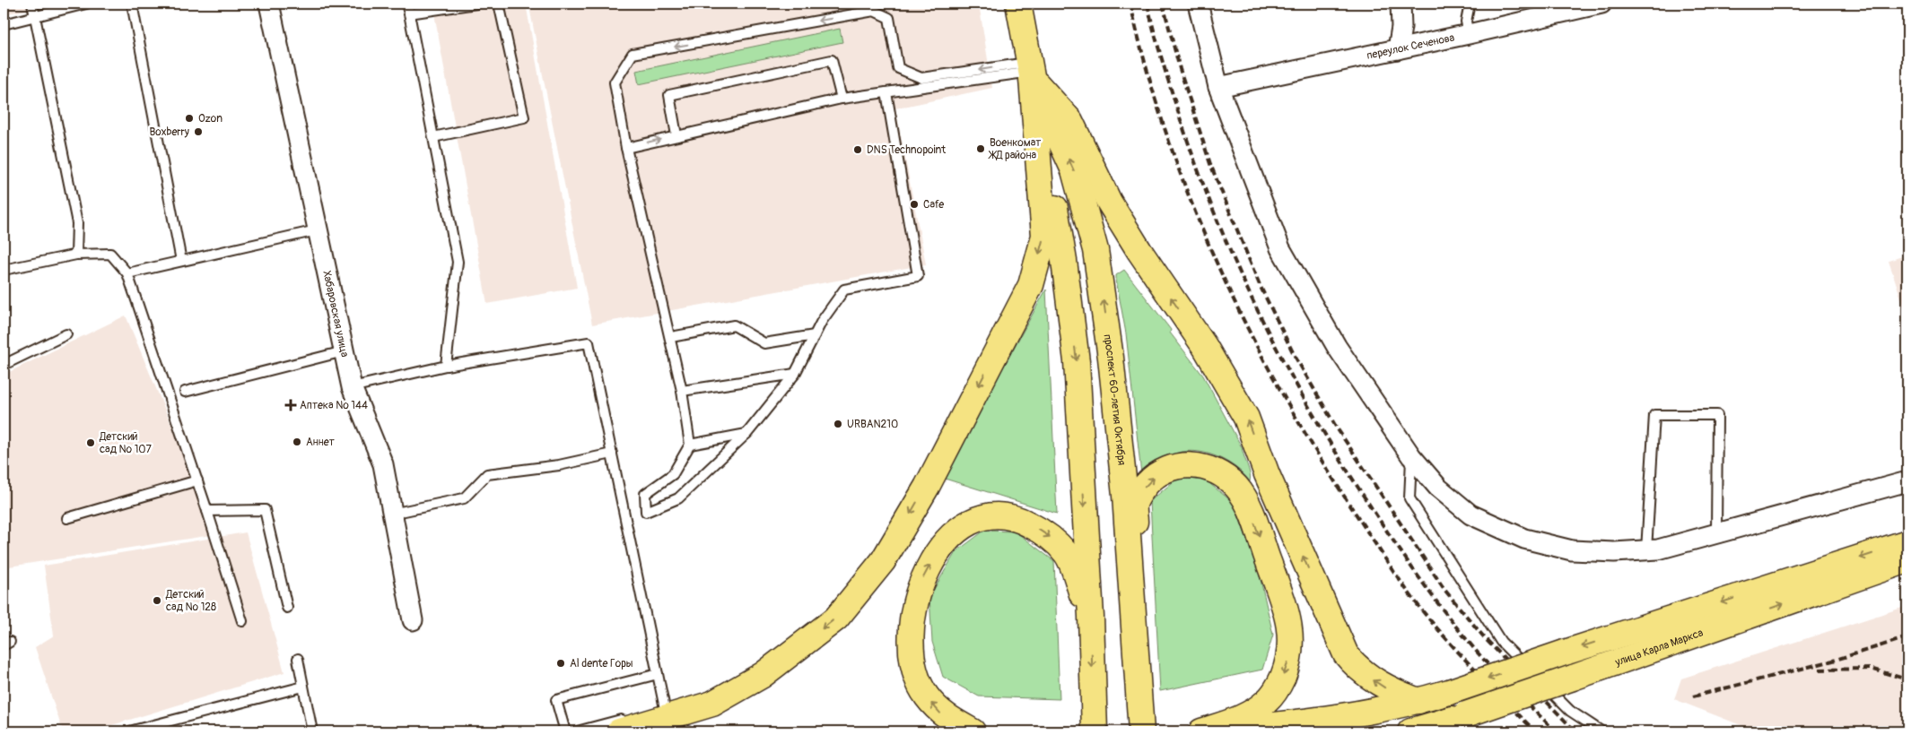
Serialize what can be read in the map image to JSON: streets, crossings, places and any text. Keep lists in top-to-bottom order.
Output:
{
  "streets": {
    "main road": ["проспект 60-летия Октября", "улица Карла Маркса"],
    "street": ["переулок Сеченова", "Хабаровская улица"]
  },
  "places": {
    "other": [
      "Ozon",
      "Boxberry",
      "Военкомат ЖД района",
      "DNS Technopoint",
      "Cafe",
      "URBAN210",
      "Аннет",
      "Детский сад № 107",
      "Детский сад № 128",
      "Al dente Горы"
    ],
    "health": ["Аптека № 144"]
  }
}
